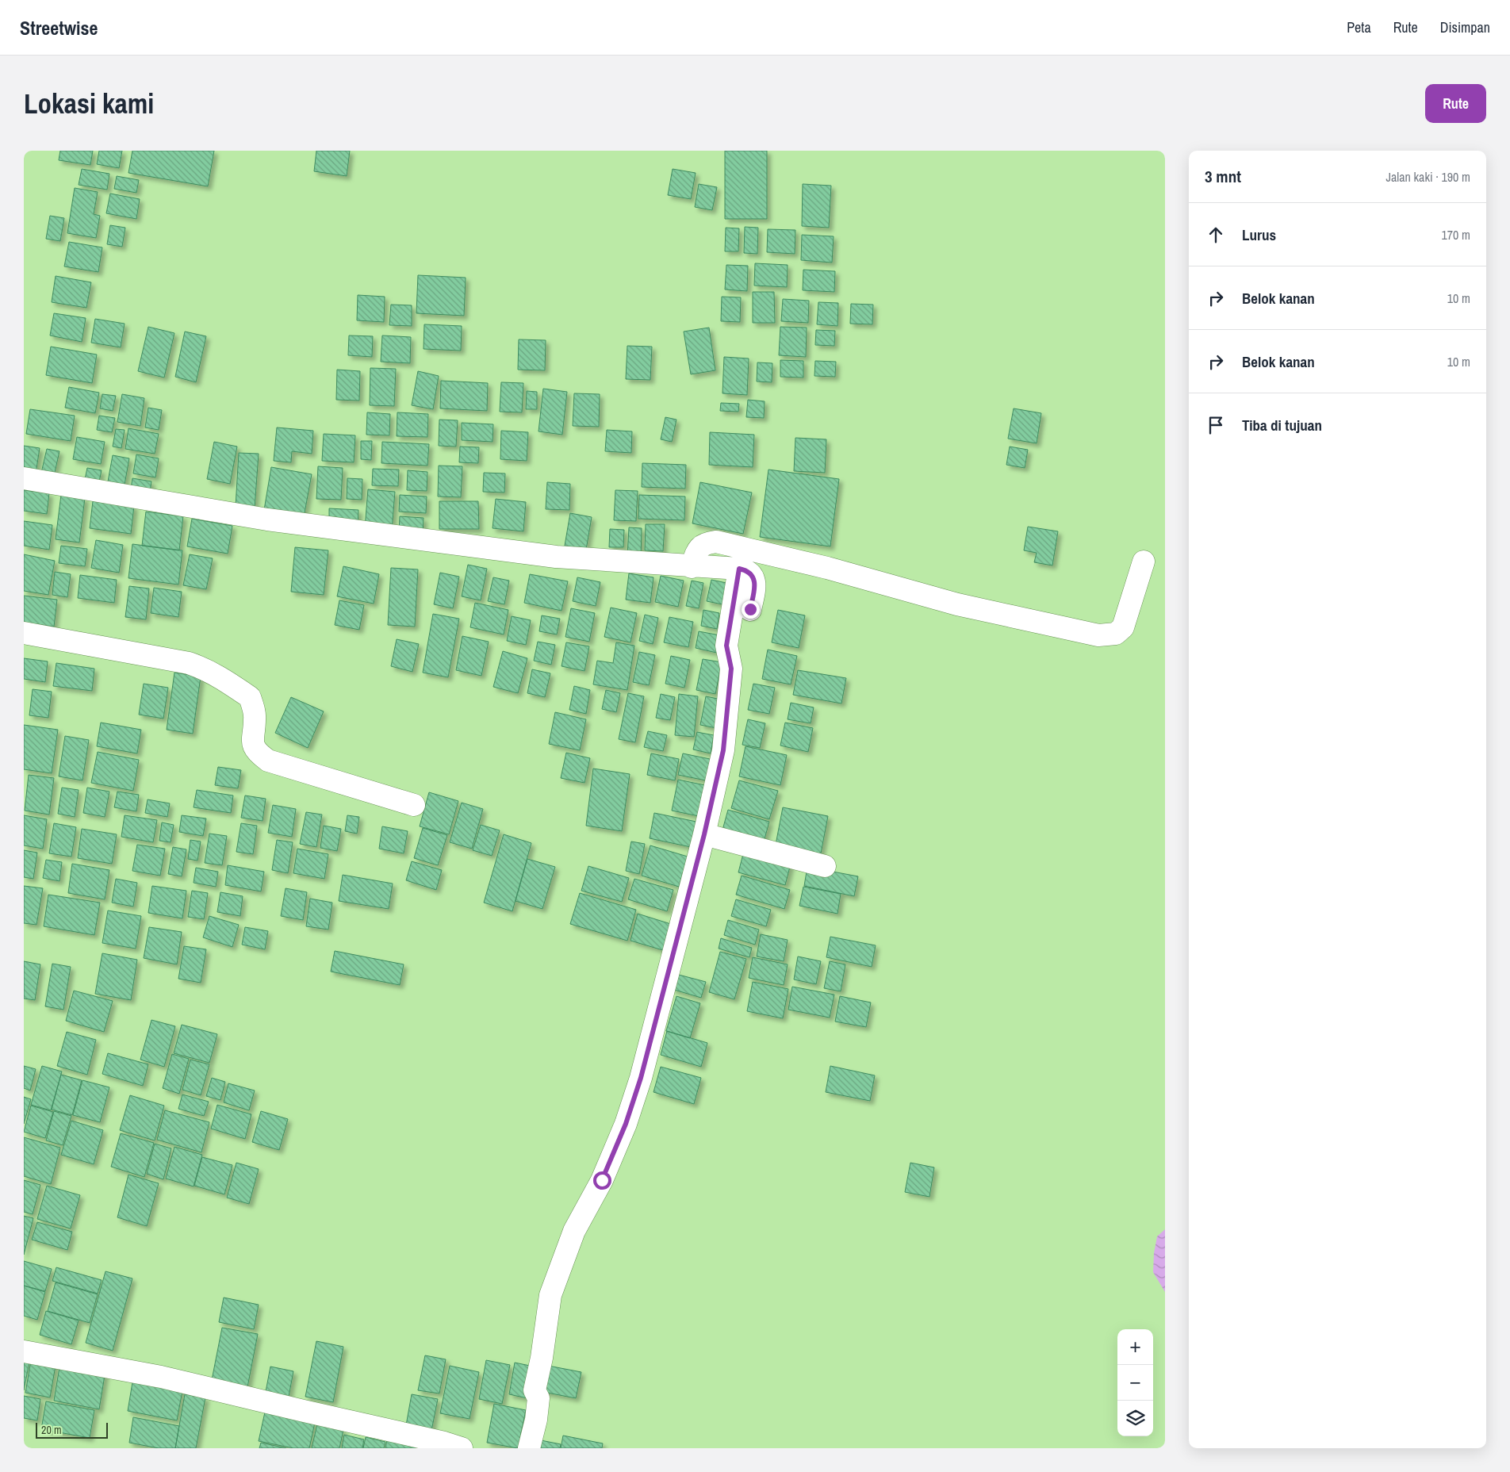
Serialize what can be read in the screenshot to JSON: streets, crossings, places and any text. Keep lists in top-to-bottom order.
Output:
{
  "scale_bar": "20 m",
  "page": {
    "header": "Streetwise",
    "nav": ["Peta", "Rute", "Disimpan"],
    "buttons": "Rute",
    "title": "Lokasi kami",
    "heading": ["3 mnt", "Jalan kaki · 190 m"],
    "list": [
      ["Lurus", "170 m"],
      ["Belok kanan", "10 m"],
      ["Belok kanan", "10 m"],
      "Tiba di tujuan"
    ],
    "map_buttons": ["+", "−"],
    "scale": "20 m"
  }
}
